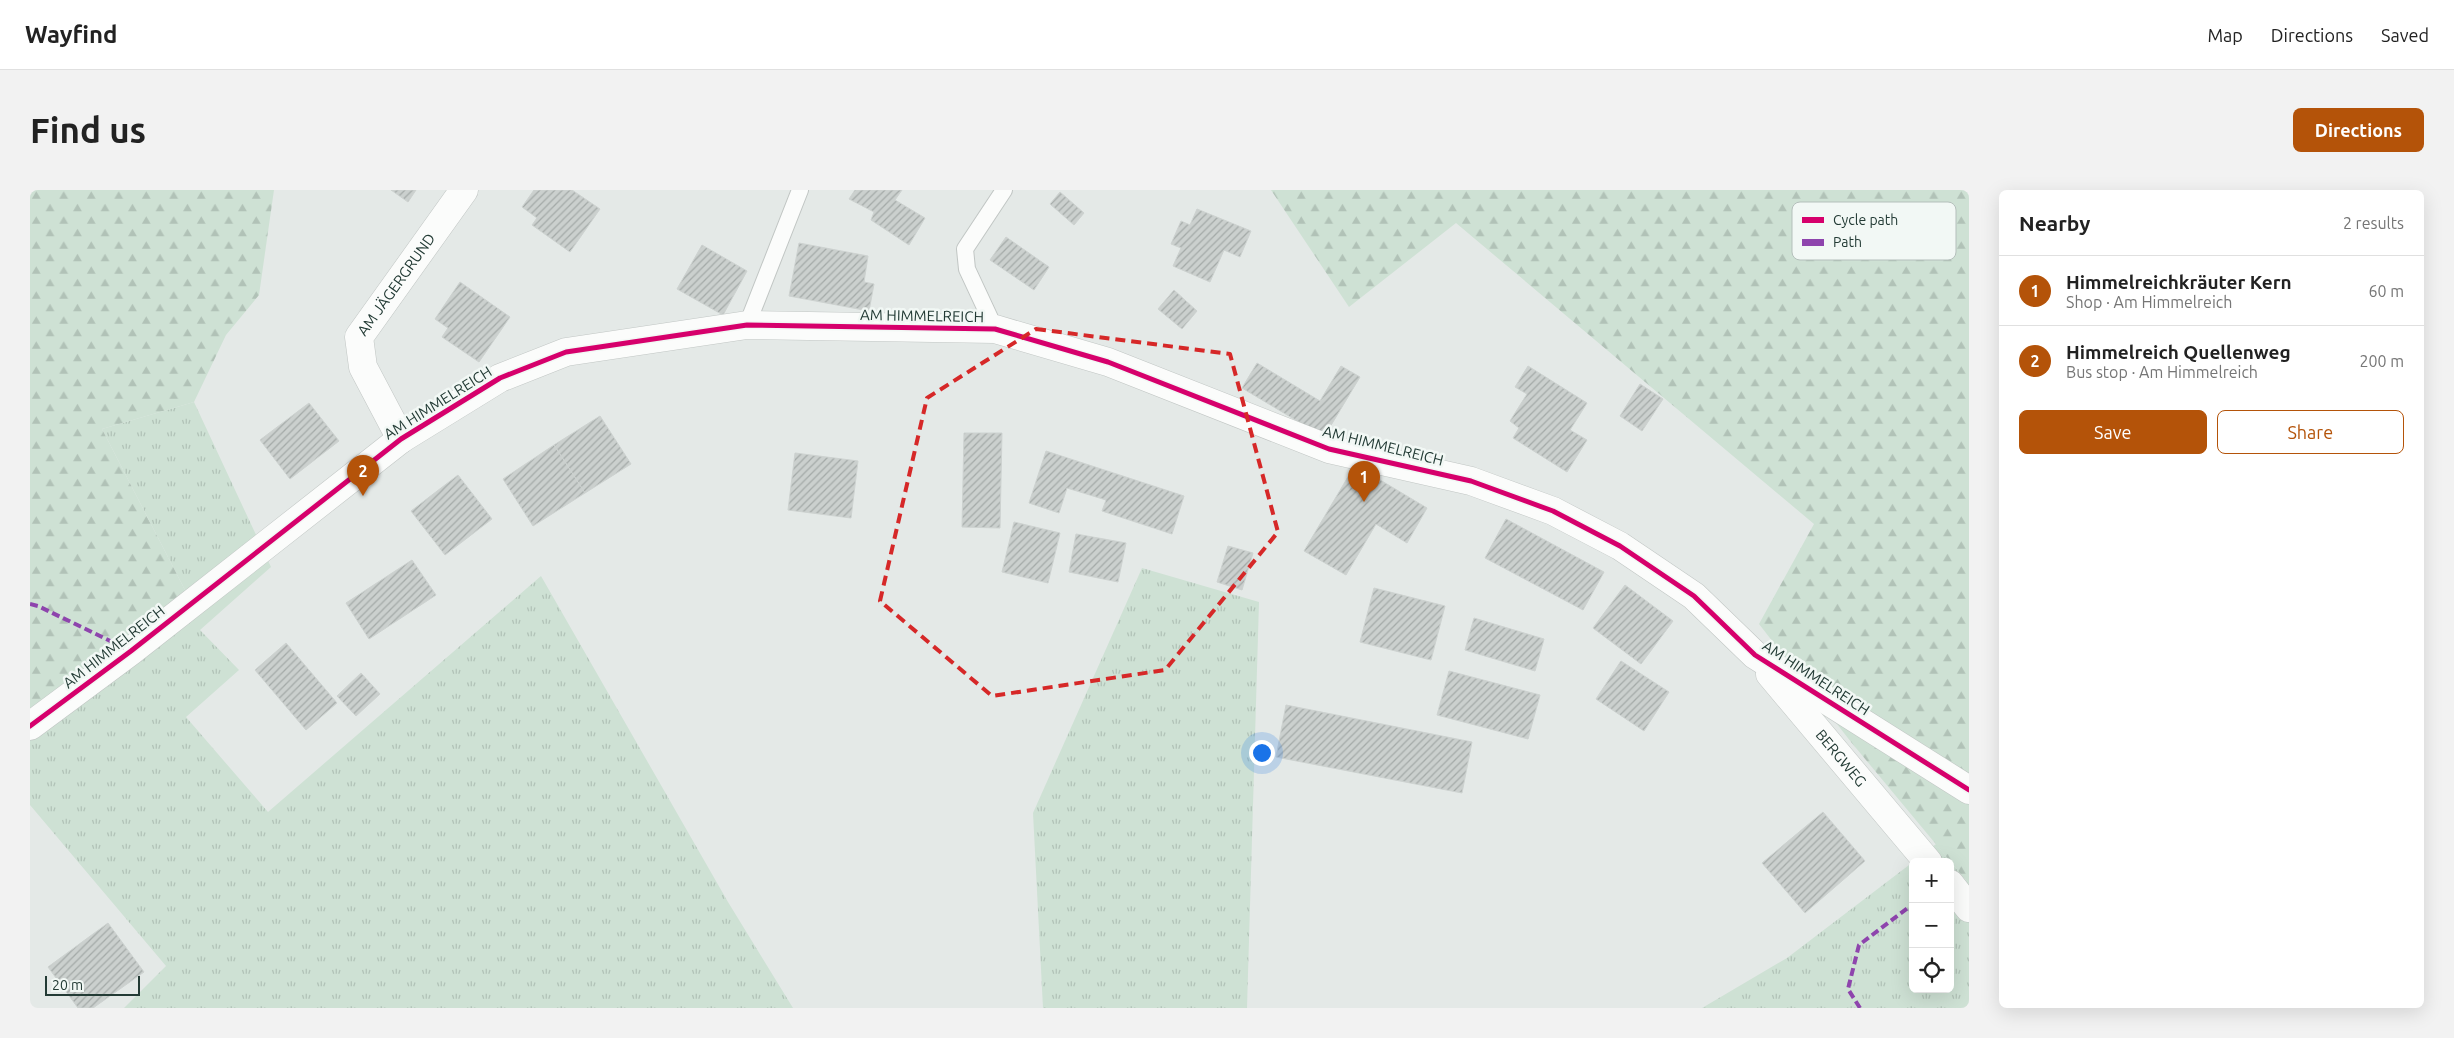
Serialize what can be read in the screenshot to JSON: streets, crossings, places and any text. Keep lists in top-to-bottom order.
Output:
{
  "streets": {
    "street": ["AM JÄGERGRUND", "AM HIMMELREICH", "BERGWEG"]
  },
  "crossings": [
    ["AM JÄGERGRUND", "AM HIMMELREICH"],
    ["AM HIMMELREICH", "BERGWEG"]
  ],
  "legend": ["Cycle path", "Path"],
  "scale_bar": "20 m",
  "page": {
    "header": "Wayfind",
    "nav": ["Map", "Directions", "Saved"],
    "buttons": [
      "Directions",
      ["Save", "Share"]
    ],
    "title": "Find us",
    "heading": ["Nearby", "2 results"],
    "list": [
      {
        "mark": "1",
        "name": "Himmelreichkräuter Kern",
        "note": "Shop · Am Himmelreich",
        "value": "60 m"
      },
      {
        "mark": "2",
        "name": "Himmelreich Quellenweg",
        "note": "Bus stop · Am Himmelreich",
        "value": "200 m"
      }
    ],
    "pins": ["2", "1"],
    "map_buttons": ["+", "−"],
    "scale": "20 m"
  }
}
